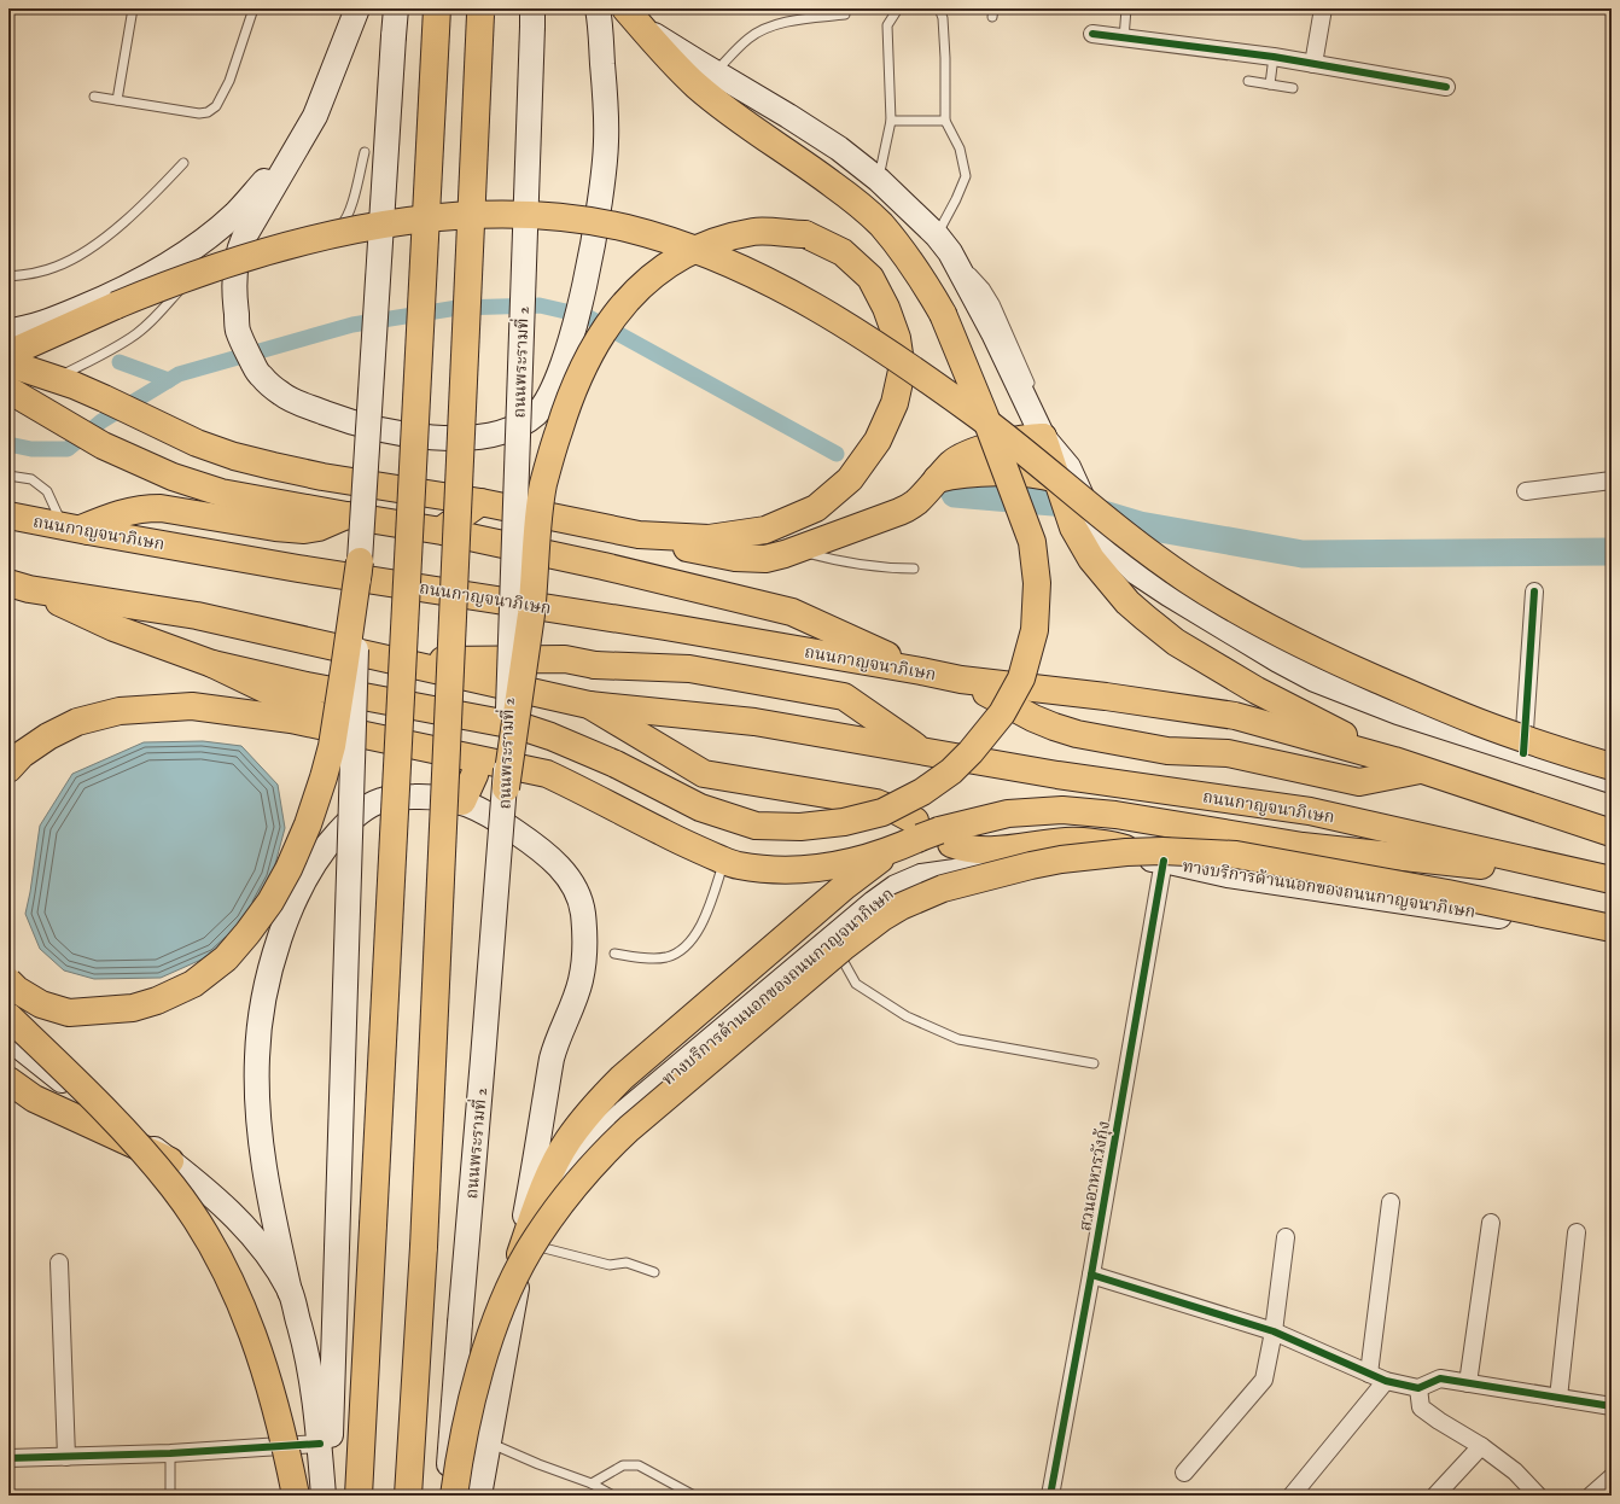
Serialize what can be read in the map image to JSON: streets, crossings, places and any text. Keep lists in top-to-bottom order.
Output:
{
  "streets": {
    "highway": ["ถนนกาญจนาภิเษก"],
    "main road": ["ถนนพระรามที่ 2", "ทางบริการด้านนอกของถนนกาญจนาภิเษก"],
    "street": ["สวนอาหารวังกุ้ง"]
  },
  "crossings": [
    ["ทางบริการด้านนอกของถนนกาญจนาภิเษก", "สวนอาหารวังกุ้ง"]
  ]
}
